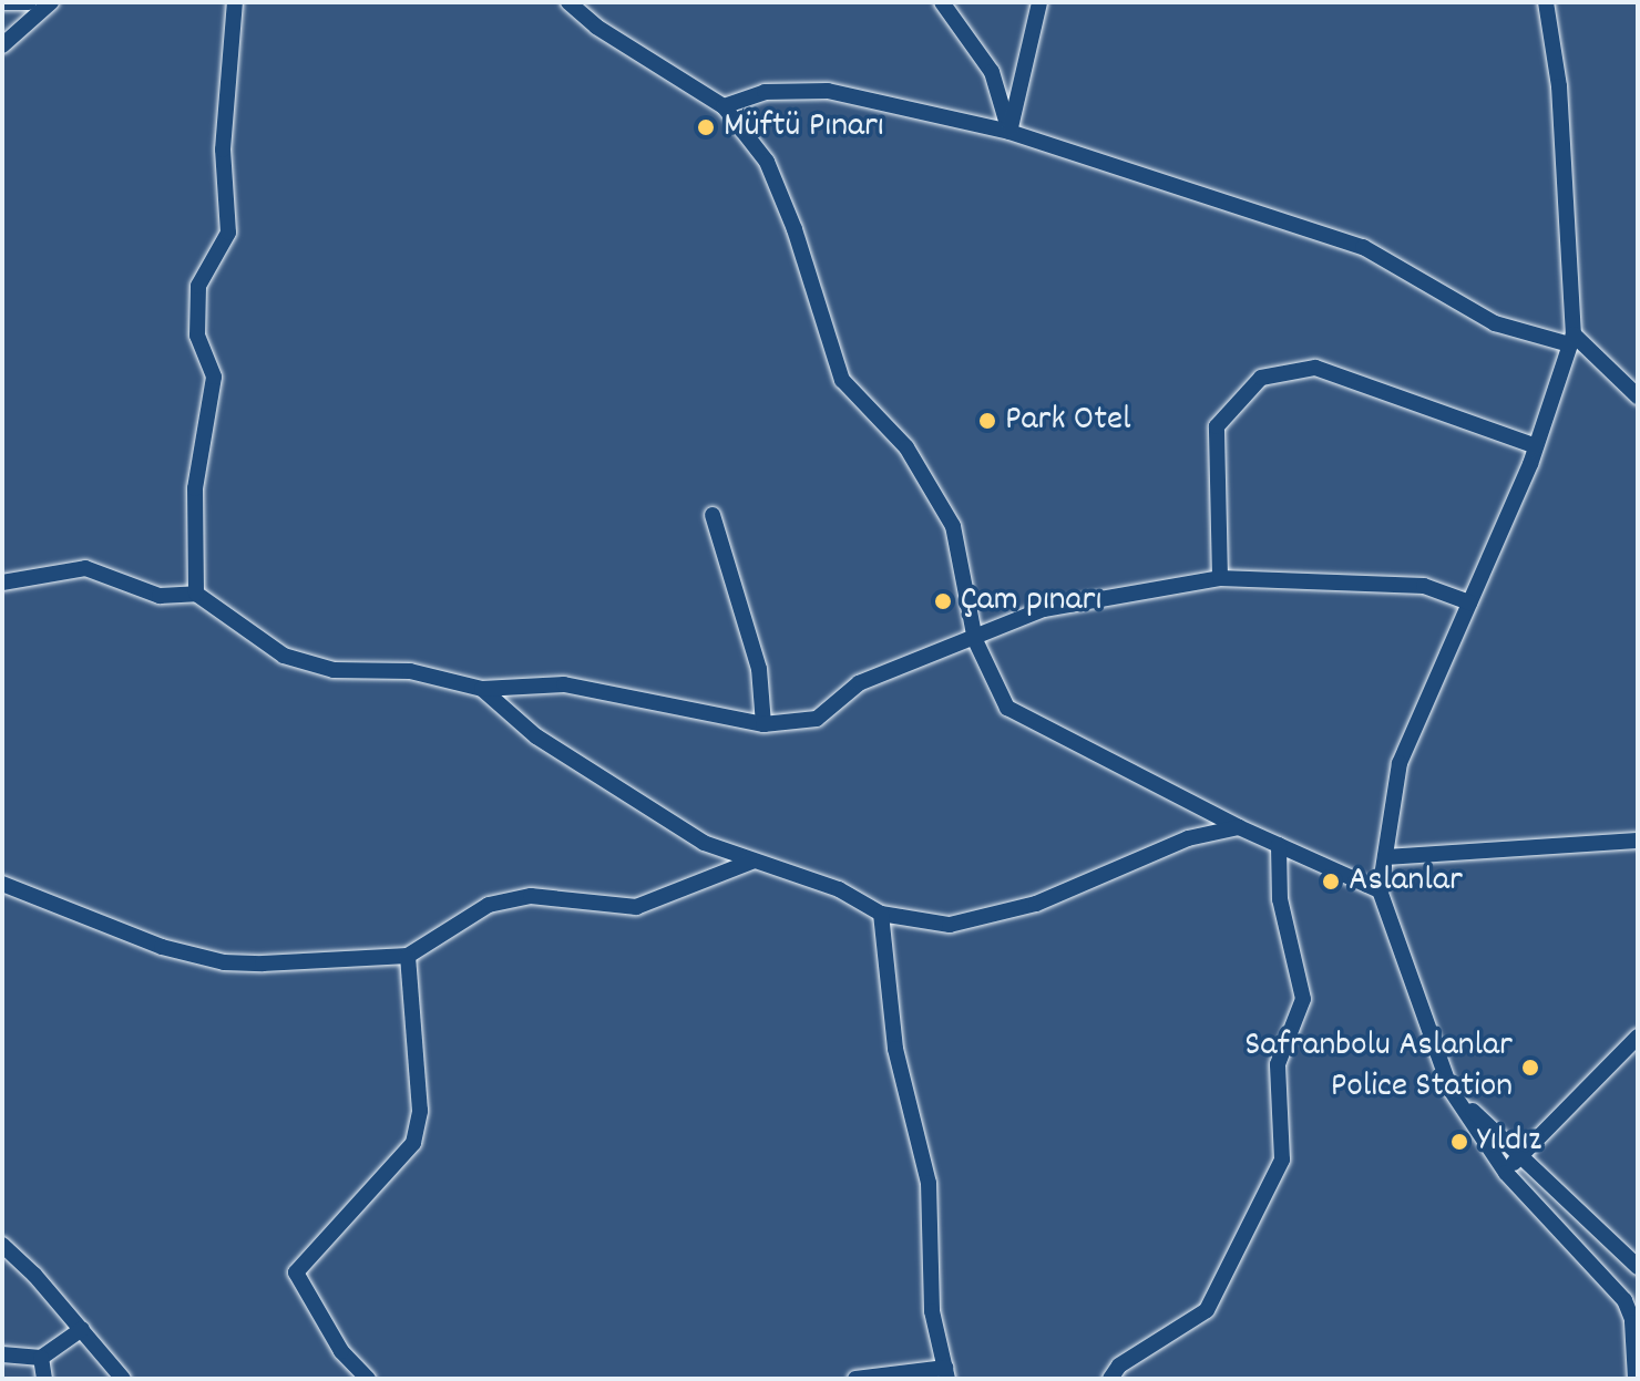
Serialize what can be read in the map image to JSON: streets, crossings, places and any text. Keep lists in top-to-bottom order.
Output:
{
  "places": [
    "Müftü Pınarı",
    "Park Otel",
    "Çam pınarı",
    "Aslanlar",
    "Safranbolu Aslanlar Police Station",
    "Yıldız"
  ]
}
